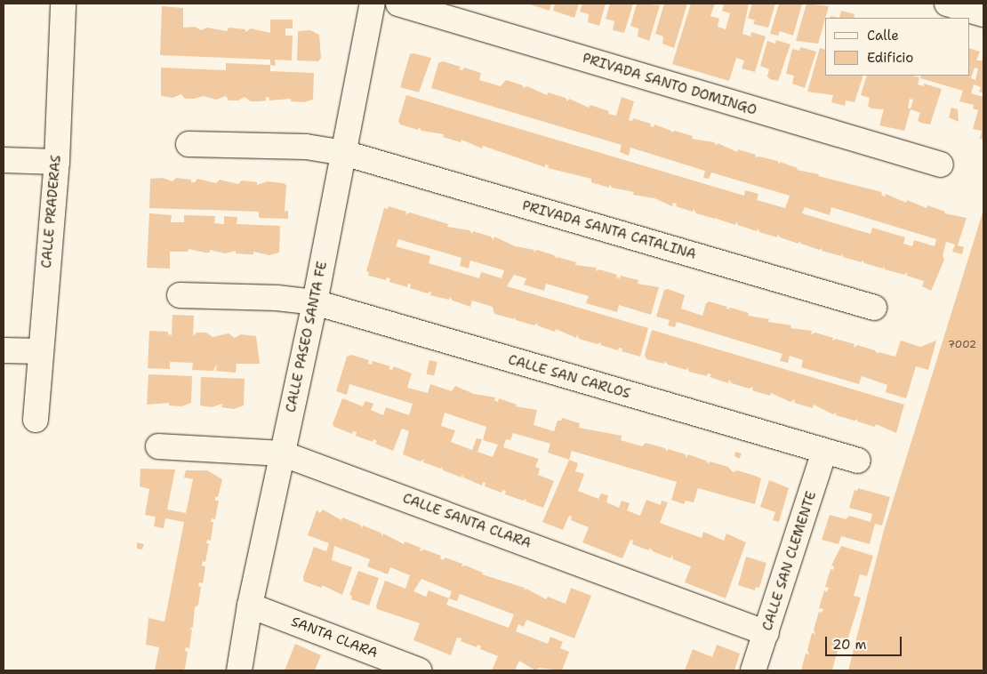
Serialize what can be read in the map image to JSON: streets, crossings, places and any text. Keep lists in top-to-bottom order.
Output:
{
  "streets": {
    "street": [
      "PRIVADA SANTO DOMINGO",
      "CALLE PRADERAS",
      "PRIVADA SANTA CATALINA",
      "CALLE PASEO SANTA FE",
      "CALLE SAN CARLOS",
      "CALLE SANTA CLARA",
      "CALLE SAN CLEMENTE",
      "SANTA CLARA"
    ]
  },
  "crossings": [
    ["PRIVADA SANTA CATALINA", "CALLE PASEO SANTA FE"],
    ["CALLE PASEO SANTA FE", "CALLE SAN CARLOS"],
    ["CALLE PASEO SANTA FE", "CALLE SANTA CLARA"],
    ["CALLE PASEO SANTA FE", "SANTA CLARA"],
    ["CALLE SAN CARLOS", "CALLE SAN CLEMENTE"],
    ["CALLE SANTA CLARA", "CALLE SAN CLEMENTE"]
  ],
  "house_numbers": ["7002"],
  "legend": ["Calle", "Edificio"],
  "scale_bar": "20 m"
}
